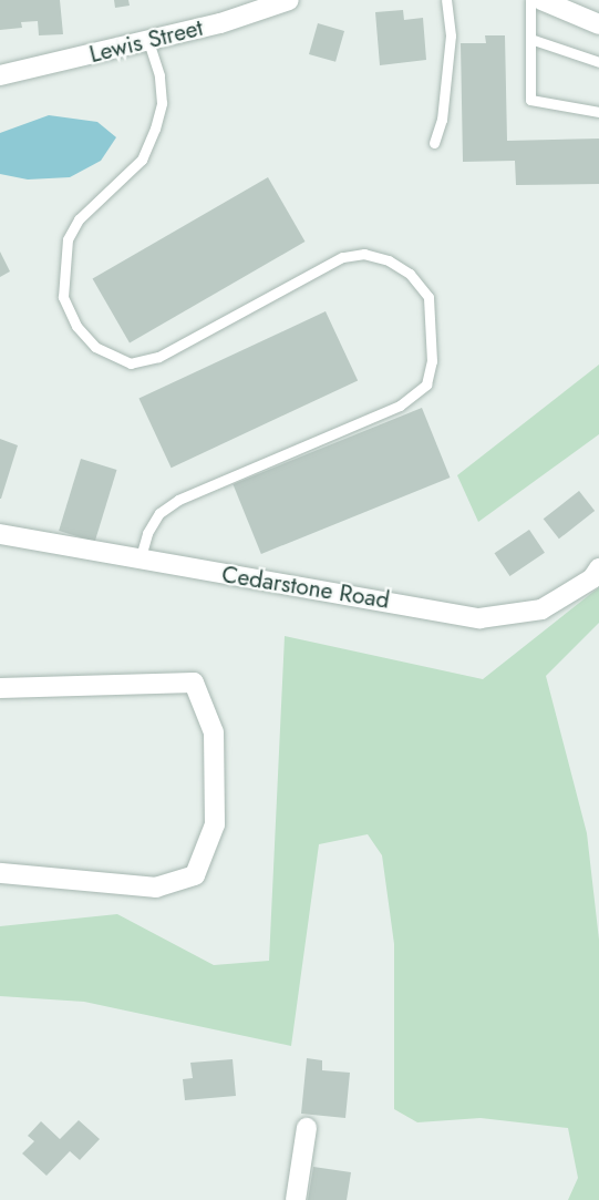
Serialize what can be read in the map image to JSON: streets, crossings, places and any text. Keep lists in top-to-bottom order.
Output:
{
  "streets": {
    "street": ["Lewis Street", "Cedarstone Road"]
  }
}
